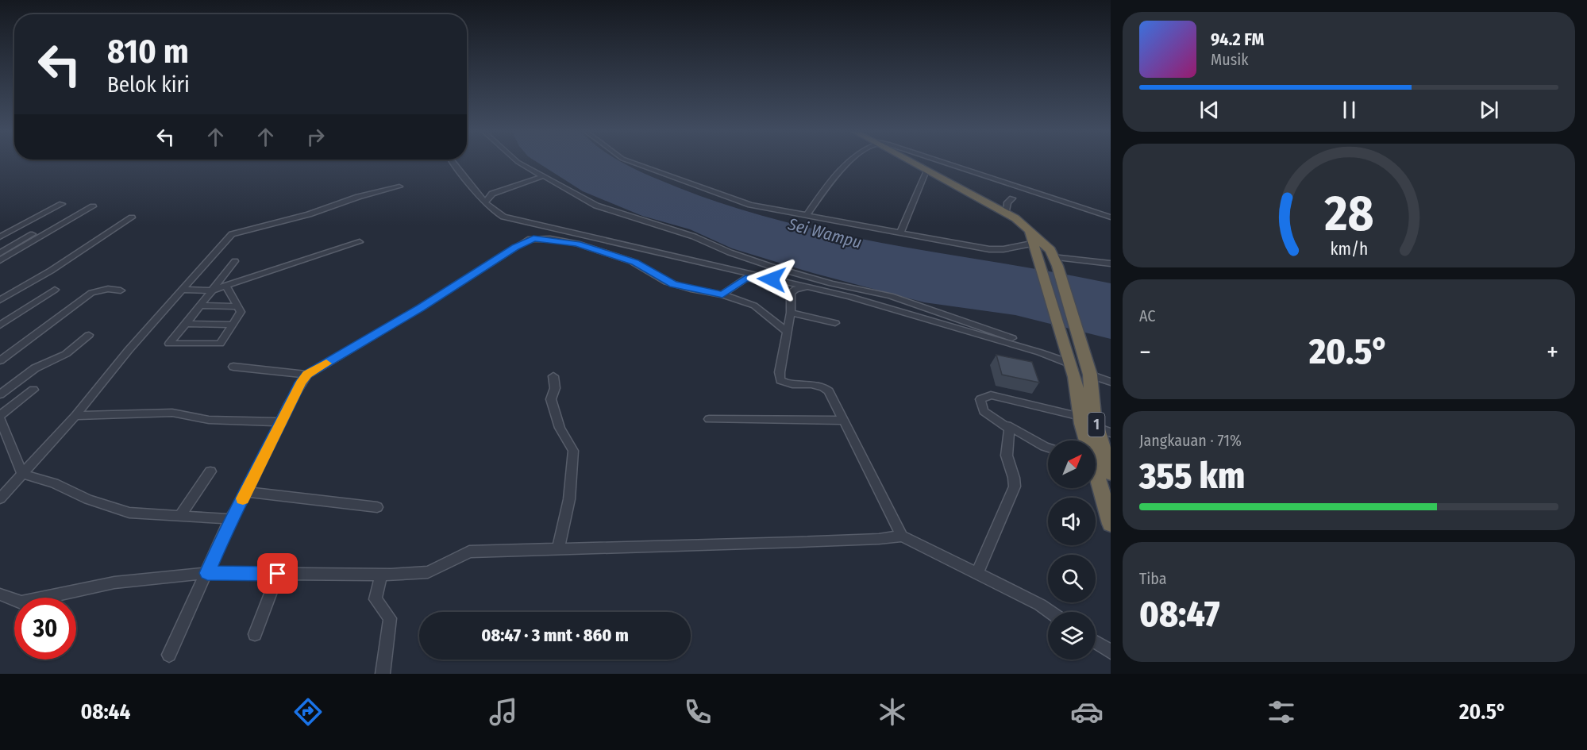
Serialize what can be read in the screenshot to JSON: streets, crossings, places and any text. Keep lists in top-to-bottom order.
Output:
{
  "streets": {
    "highway": ["1"]
  },
  "water": ["Sei Wampu"],
  "north": "top right",
  "page": {
    "turn": ["810 m", "Belok kiri"],
    "song": ["94.2 FM", "Musik"],
    "tile": [
      "AC",
      ["Jangkauan · 71%", "355 km"],
      ["Tiba", "08:47"]
    ],
    "heat": ["−", "20.5°", "+"],
    "limit": "30",
    "trip": "08:47 · 3 mnt · 860 m",
    "tabs": ["08:44", "20.5°"],
    "gauge": ["28", "km/h"]
  }
}
